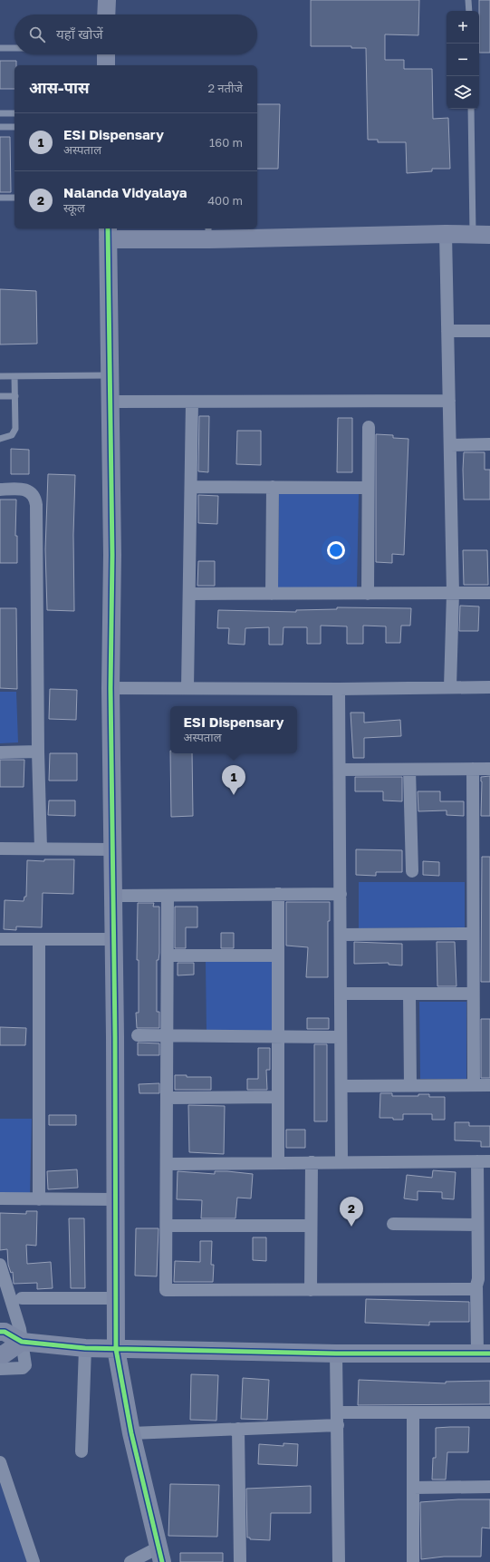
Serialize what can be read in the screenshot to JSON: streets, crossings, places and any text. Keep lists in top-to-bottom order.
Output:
{
  "page": {
    "map_buttons": ["+", "−"],
    "search": "यहाँ खोजें",
    "heading": ["आस-पास", "2 नतीजे"],
    "list": [
      {
        "mark": "1",
        "name": "ESI Dispensary",
        "note": "अस्पताल",
        "value": "160 m"
      },
      {
        "mark": "2",
        "name": "Nalanda Vidyalaya",
        "note": "स्कूल",
        "value": "400 m"
      }
    ],
    "popup": ["ESI Dispensary", "अस्पताल"],
    "pins": ["1", "2"]
  }
}
